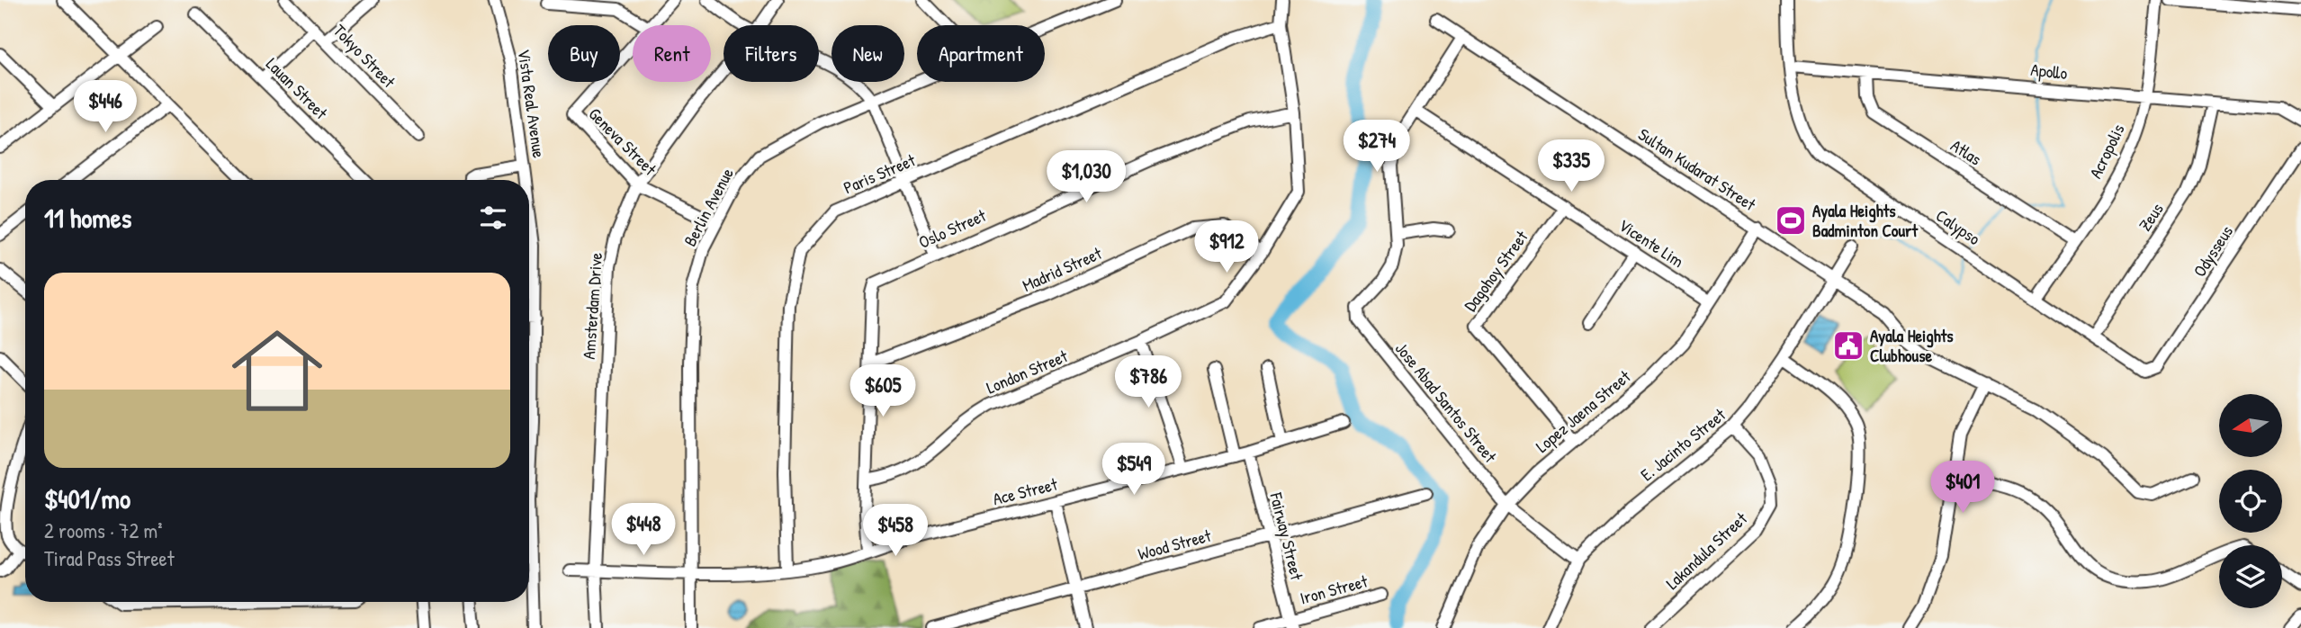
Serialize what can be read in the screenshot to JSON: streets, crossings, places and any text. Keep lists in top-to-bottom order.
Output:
{
  "streets": {
    "street": [
      "Tokyo Street",
      "Apollo",
      "Lauan Street",
      "Vista Real Avenue",
      "Geneva Street",
      "Acropolis",
      "Atlas",
      "Sultan Kudarat Street",
      "Paris Street",
      "Berlin Avenue",
      "Zeus",
      "Calypso",
      "Oslo Street",
      "Vicente Lim",
      "Odysseus",
      "Madrid Street",
      "Dagohoy Street",
      "Amsterdam Drive",
      "London Street",
      "Jose Abad Santos Street",
      "Lopez Jaena Street",
      "E. Jacinto Street",
      "Ace Street",
      "Fairway Street",
      "Wood Street",
      "Lakandula Street",
      "Iron Street"
    ]
  },
  "crossings": [
    ["Apollo", "Acropolis"],
    ["Apollo", "Atlas"],
    ["Apollo", "Zeus"],
    ["Apollo", "Calypso"],
    ["Geneva Street", "Berlin Avenue"],
    ["Geneva Street", "Amsterdam Drive"],
    ["Acropolis", "Atlas"],
    ["Acropolis", "Calypso"],
    ["Sultan Kudarat Street", "Lopez Jaena Street"],
    ["Sultan Kudarat Street", "E. Jacinto Street"],
    ["Paris Street", "London Street"],
    ["Paris Street", "Ace Street"],
    ["Berlin Avenue", "Ace Street"],
    ["Zeus", "Calypso"],
    ["Calypso", "Odysseus"],
    ["Oslo Street", "Madrid Street"],
    ["Oslo Street", "London Street"],
    ["Oslo Street", "Ace Street"],
    ["Vicente Lim", "Dagohoy Street"],
    ["Vicente Lim", "Lopez Jaena Street"],
    ["Madrid Street", "London Street"],
    ["Dagohoy Street", "Lopez Jaena Street"],
    ["Amsterdam Drive", "Ace Street"],
    ["Jose Abad Santos Street", "Lopez Jaena Street"],
    ["Jose Abad Santos Street", "E. Jacinto Street"],
    ["E. Jacinto Street", "Lakandula Street"],
    ["Ace Street", "Fairway Street"],
    ["Fairway Street", "Wood Street"],
    ["Fairway Street", "Iron Street"]
  ],
  "places": {
    "sports": ["Ayala Heights Badminton Court"],
    "public building": ["Ayala Heights Clubhouse"]
  },
  "north": "left",
  "page": {
    "chip": [
      "Buy",
      "Rent",
      "Filters",
      "New",
      "Apartment"
    ],
    "price": [
      "$446",
      "$274",
      "$335",
      "$1,030",
      "$912",
      "$786",
      "$605",
      "$549",
      "$401",
      "$448",
      "$458"
    ],
    "heading": "11 homes",
    "list": [
      {
        "name": "$401/mo",
        "note": "2 rooms · 72 m² · Tirad Pass Street"
      }
    ]
  }
}
